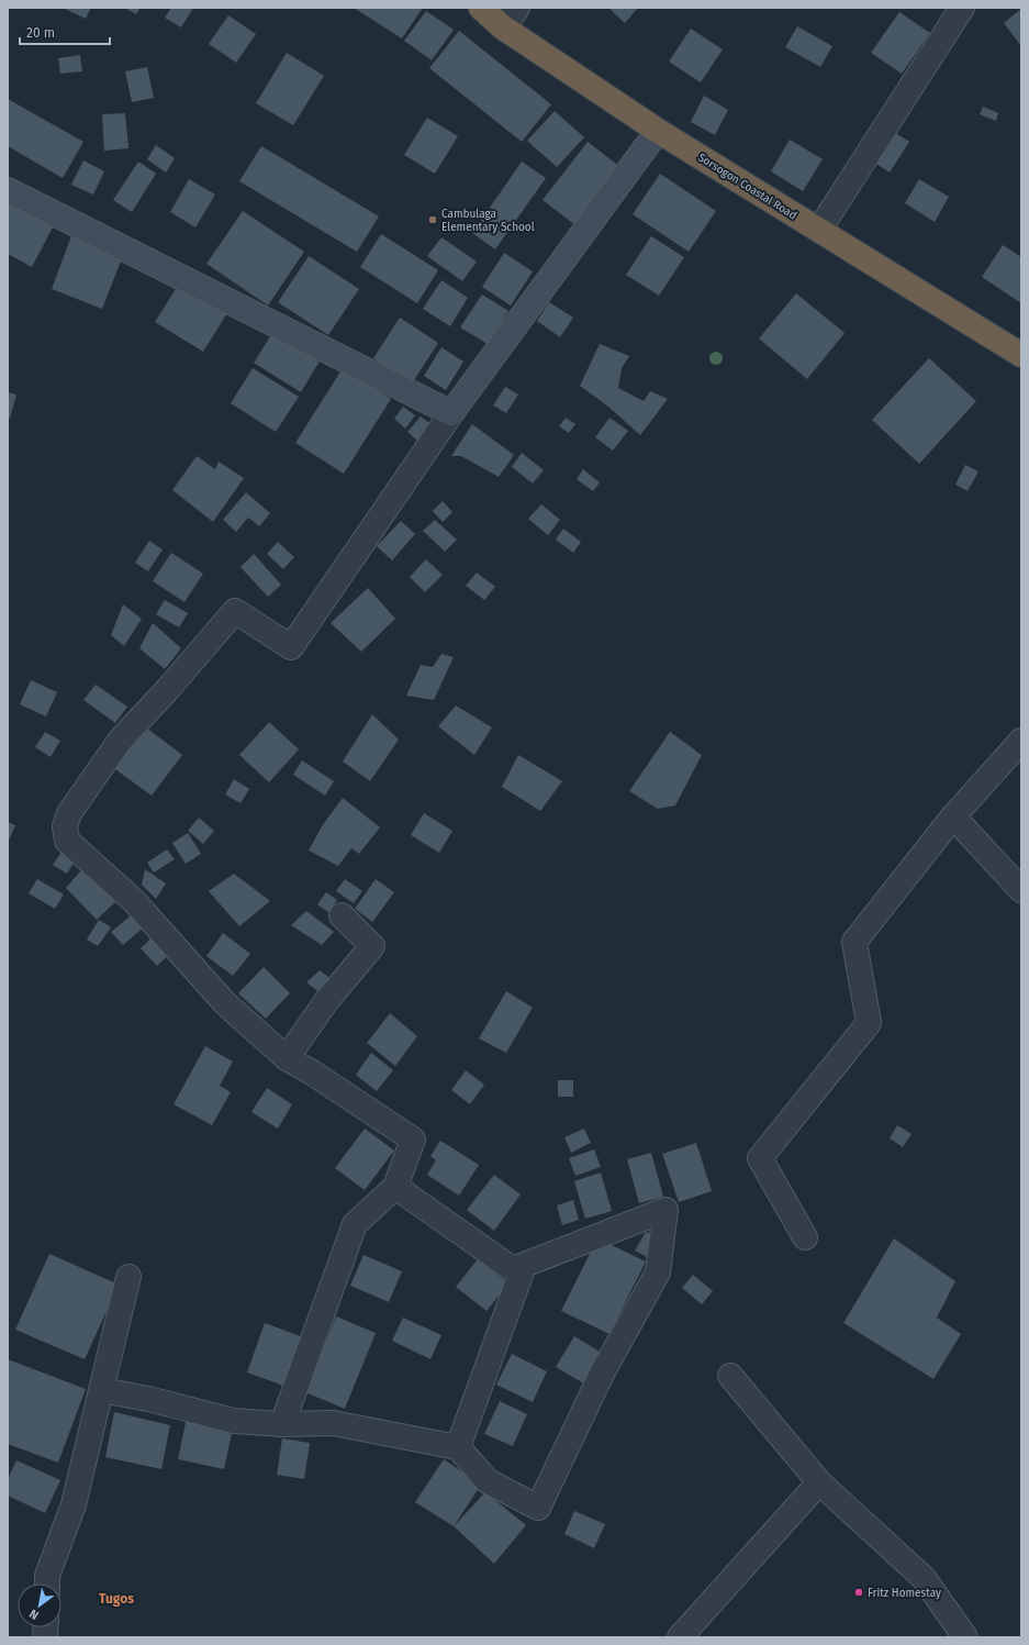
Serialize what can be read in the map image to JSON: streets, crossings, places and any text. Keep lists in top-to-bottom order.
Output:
{
  "streets": {
    "highway": ["Sorsogon Coastal Road"]
  },
  "districts": ["Tugos"],
  "places": ["Cambulaga Elementary School", "Fritz Homestay"],
  "scale_bar": "20 m",
  "north": "bottom left"
}
